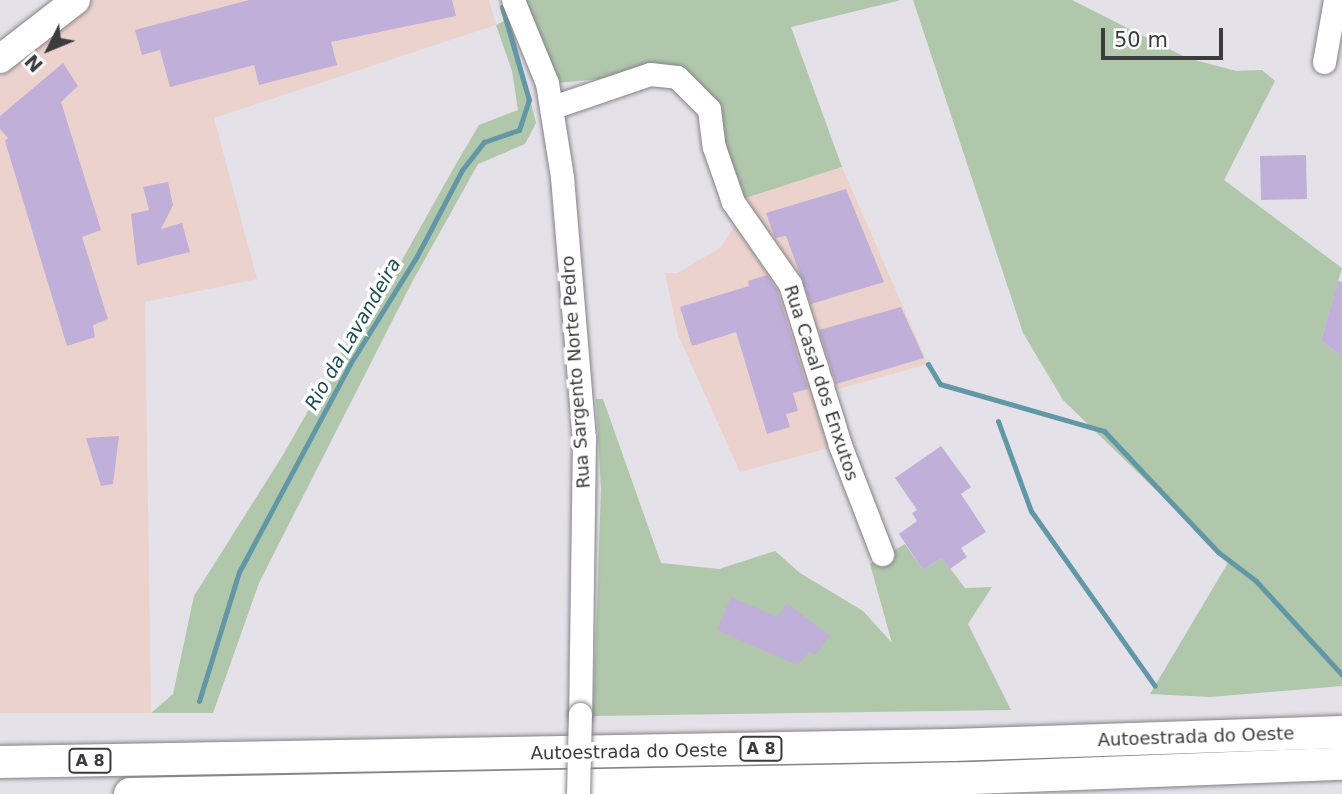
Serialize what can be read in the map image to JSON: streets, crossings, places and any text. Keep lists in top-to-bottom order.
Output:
{
  "streets": {
    "highway": ["Autoestrada do Oeste", "A 8"],
    "street": ["Rua Sargento Norte Pedro", "Rua Casal dos Enxutos"]
  },
  "crossings": [
    ["Rua Sargento Norte Pedro", "Rua Casal dos Enxutos"]
  ],
  "water": ["Rio da Lavandeira"],
  "scale_bar": "50 m",
  "north": "bottom left"
}
